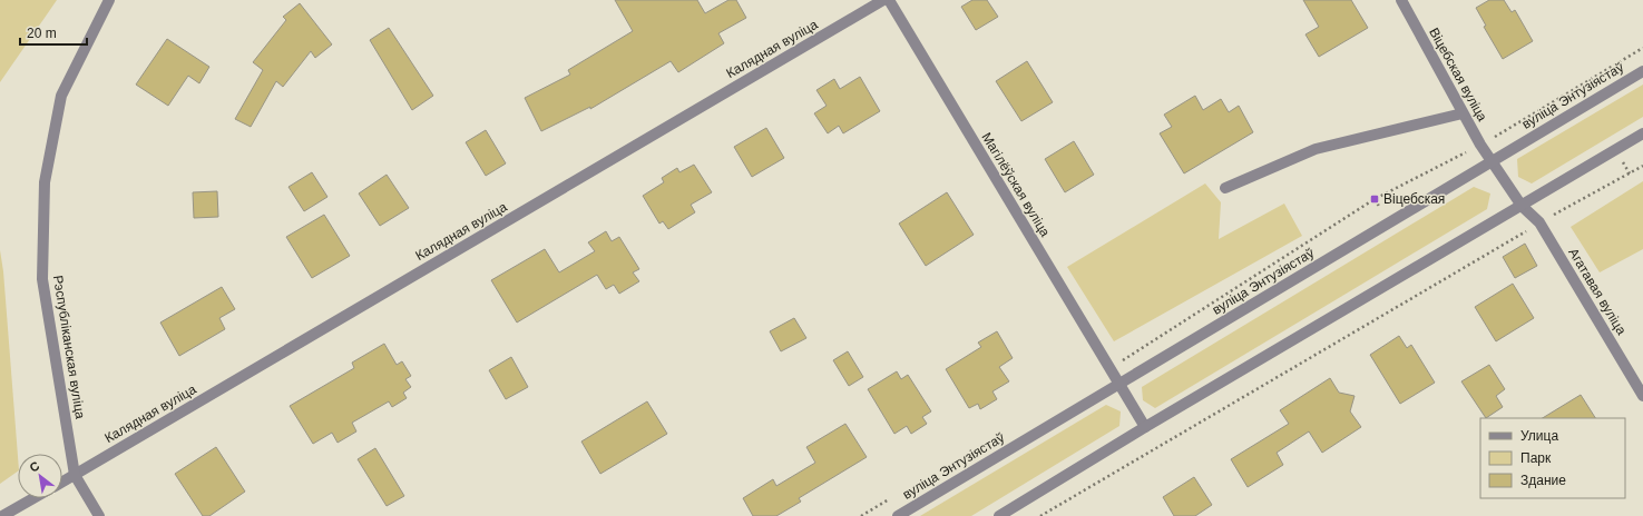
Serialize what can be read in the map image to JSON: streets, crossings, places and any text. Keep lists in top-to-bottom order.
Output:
{
  "streets": {
    "street": [
      "Калядная вуліца",
      "Віцебская вуліца",
      "вуліца Энтузіястаў",
      "Магілёўская вуліца",
      "Агатавая вуліца",
      "Рэспубліканская вуліца"
    ]
  },
  "crossings": [
    ["Калядная вуліца", "Рэспубліканская вуліца"],
    ["Віцебская вуліца", "вуліца Энтузіястаў"],
    ["Віцебская вуліца", "Агатавая вуліца"],
    ["вуліца Энтузіястаў", "Магілёўская вуліца"]
  ],
  "places": {
    "transit": ["Віцебская"]
  },
  "legend": ["Улица", "Парк", "Здание"],
  "scale_bar": "20 m",
  "north": "top left"
}
